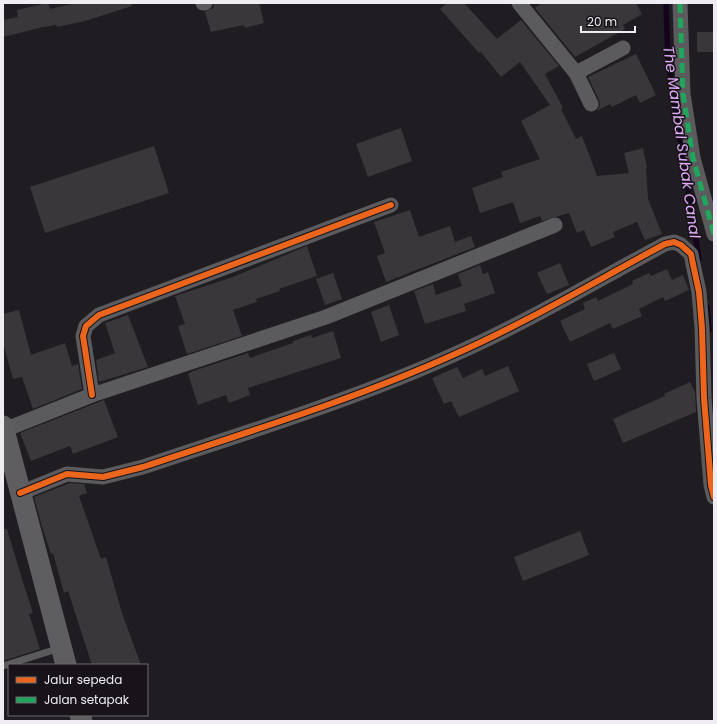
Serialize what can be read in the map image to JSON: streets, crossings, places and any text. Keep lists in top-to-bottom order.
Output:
{
  "water": ["The Mambal Subak Canal"],
  "legend": ["Jalur sepeda", "Jalan setapak"],
  "scale_bar": "20 m"
}
